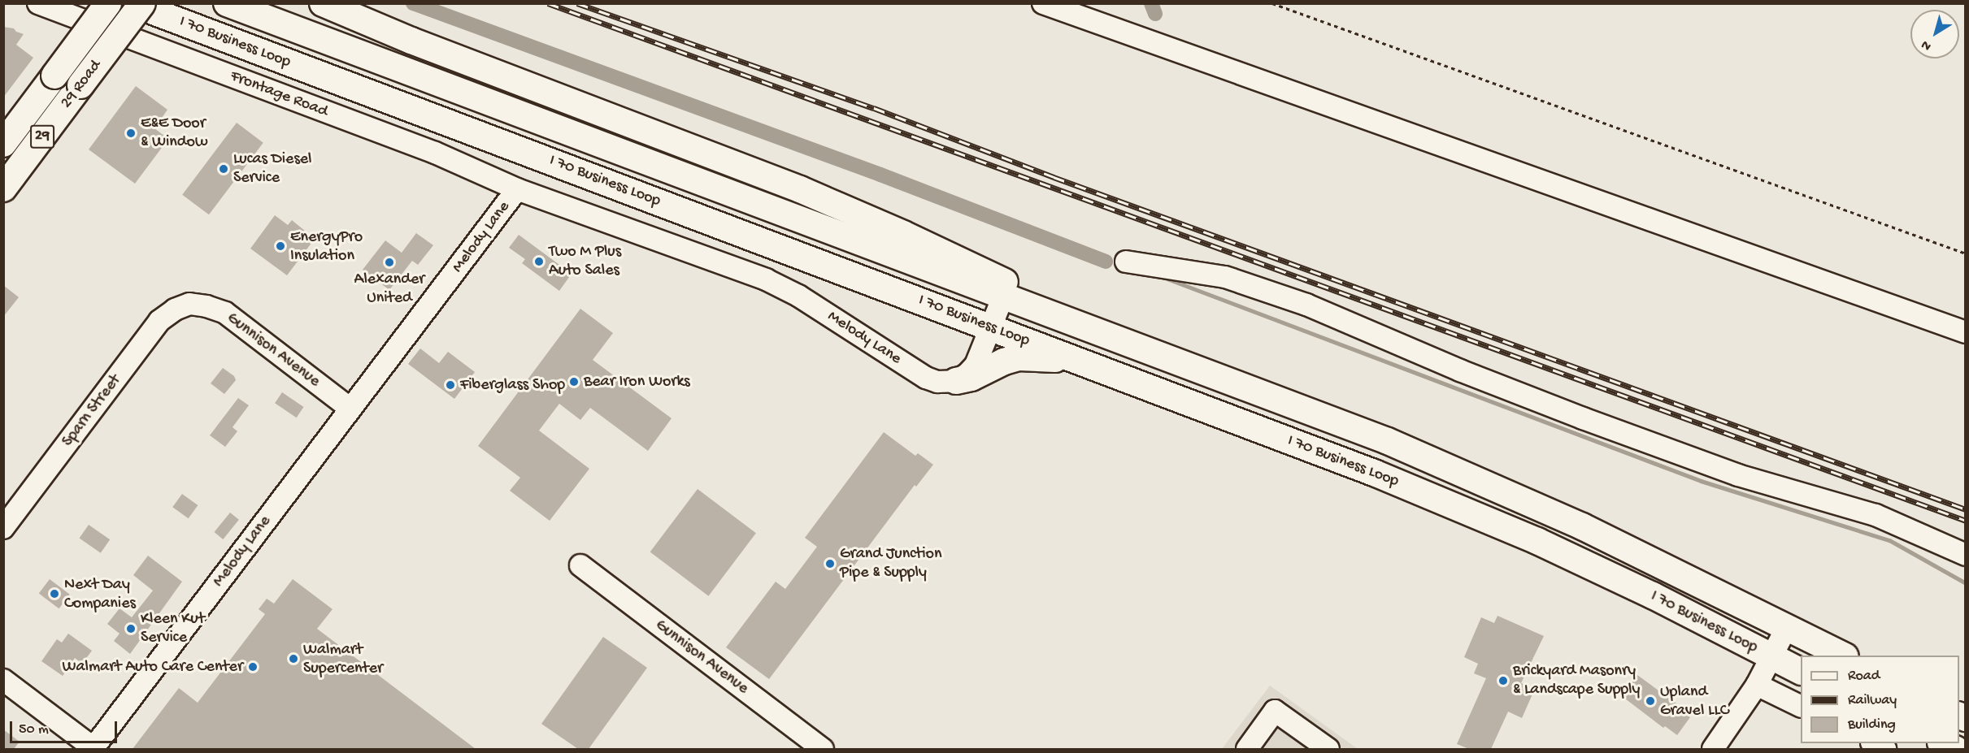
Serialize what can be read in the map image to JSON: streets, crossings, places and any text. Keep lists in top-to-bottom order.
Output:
{
  "streets": {
    "main road": ["I 70 Business Loop", "29 Road", "29"],
    "street": [
      "Frontage Road",
      "Melody Lane",
      "Gunnison Avenue",
      "Sparn Street"
    ]
  },
  "crossings": [
    ["Frontage Road", "Melody Lane"],
    ["Melody Lane", "Gunnison Avenue"],
    ["Gunnison Avenue", "Sparn Street"]
  ],
  "places": [
    "E&E Door & Window",
    "Lucas Diesel Service",
    "EnergyPro Insulation",
    "Two M Plus Auto Sales",
    "Alexander United",
    "Bear Iron Works",
    "Fiberglass Shop",
    "Grand Junction Pipe & Supply",
    "Next Day Companies",
    "Kleen Kut Service",
    "Walmart Supercenter",
    "Walmart Auto Care Center",
    "Brickyard Masonry & Landscape Supply",
    "Upland Gravel LLC"
  ],
  "legend": ["Road", "Railway", "Building"],
  "scale_bar": "50 m",
  "north": "bottom left"
}
